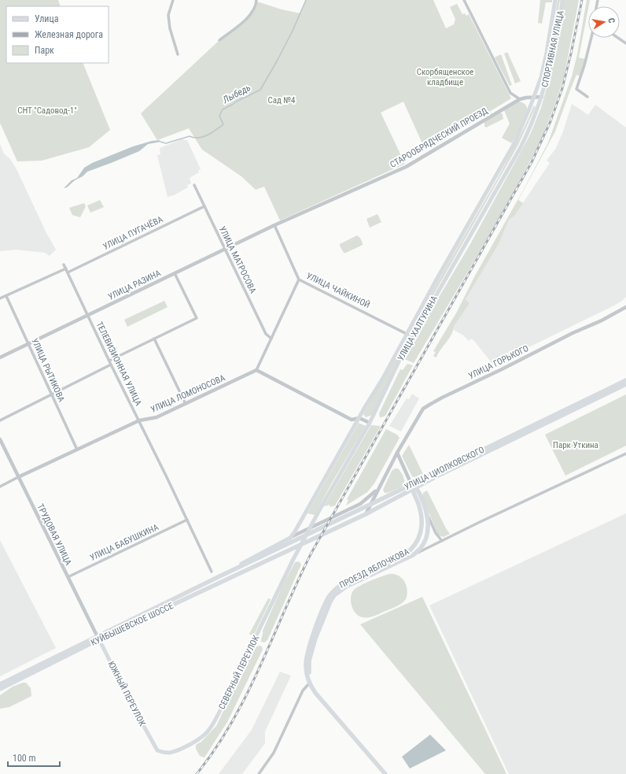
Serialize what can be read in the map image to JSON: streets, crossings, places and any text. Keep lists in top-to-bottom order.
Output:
{
  "streets": {
    "main road": [
      "СПОРТИВНАЯ УЛИЦА",
      "УЛИЦА ХАЛТУРИНА",
      "УЛИЦА ЦИОЛКОВСКОГО",
      "ПРОЕЗД ЯБЛОЧКОВА",
      "КУЙБЫШЕВСКОЕ ШОССЕ",
      "СЕВЕРНЫЙ ПЕРЕУЛОК",
      "ЮЖНЫЙ ПЕРЕУЛОК"
    ],
    "street": [
      "СТАРООБРЯДЧЕСКИЙ ПРОЕЗД",
      "УЛИЦА ПУГАЧЁВА",
      "УЛИЦА МАТРОСОВА",
      "УЛИЦА РАЗИНА",
      "УЛИЦА ЧАЙКИНОЙ",
      "УЛИЦА ГОРЬКОГО",
      "ТЕЛЕВИЗИОННАЯ УЛИЦА",
      "УЛИЦА РЫТИКОВА",
      "УЛИЦА ЛОМОНОСОВА",
      "ТРУДОВАЯ УЛИЦА",
      "УЛИЦА БАБУШКИНА"
    ]
  },
  "crossings": [
    ["СПОРТИВНАЯ УЛИЦА", "СТАРООБРЯДЧЕСКИЙ ПРОЕЗД"],
    ["СПОРТИВНАЯ УЛИЦА", "УЛИЦА ХАЛТУРИНА"],
    ["СТАРООБРЯДЧЕСКИЙ ПРОЕЗД", "УЛИЦА РАЗИНА"],
    ["СТАРООБРЯДЧЕСКИЙ ПРОЕЗД", "УЛИЦА ЧАЙКИНОЙ"],
    ["СТАРООБРЯДЧЕСКИЙ ПРОЕЗД", "УЛИЦА ХАЛТУРИНА"],
    ["УЛИЦА ПУГАЧЁВА", "УЛИЦА МАТРОСОВА"],
    ["УЛИЦА ПУГАЧЁВА", "ТЕЛЕВИЗИОННАЯ УЛИЦА"],
    ["УЛИЦА МАТРОСОВА", "УЛИЦА РАЗИНА"],
    ["УЛИЦА РАЗИНА", "УЛИЦА ЧАЙКИНОЙ"],
    ["УЛИЦА РАЗИНА", "ТЕЛЕВИЗИОННАЯ УЛИЦА"],
    ["УЛИЦА РАЗИНА", "УЛИЦА РЫТИКОВА"],
    ["УЛИЦА ЧАЙКИНОЙ", "УЛИЦА ХАЛТУРИНА"],
    ["УЛИЦА ХАЛТУРИНА", "КУЙБЫШЕВСКОЕ ШОССЕ"],
    ["УЛИЦА ХАЛТУРИНА", "СЕВЕРНЫЙ ПЕРЕУЛОК"],
    ["УЛИЦА ГОРЬКОГО", "УЛИЦА ЦИОЛКОВСКОГО"],
    ["УЛИЦА ГОРЬКОГО", "КУЙБЫШЕВСКОЕ ШОССЕ"],
    ["ТЕЛЕВИЗИОННАЯ УЛИЦА", "УЛИЦА ЛОМОНОСОВА"],
    ["ТЕЛЕВИЗИОННАЯ УЛИЦА", "УЛИЦА БАБУШКИНА"],
    ["УЛИЦА РЫТИКОВА", "УЛИЦА ЛОМОНОСОВА"],
    ["УЛИЦА ЛОМОНОСОВА", "ТРУДОВАЯ УЛИЦА"],
    ["УЛИЦА ЦИОЛКОВСКОГО", "ПРОЕЗД ЯБЛОЧКОВА"],
    ["УЛИЦА ЦИОЛКОВСКОГО", "КУЙБЫШЕВСКОЕ ШОССЕ"],
    ["ТРУДОВАЯ УЛИЦА", "УЛИЦА БАБУШКИНА"],
    ["ТРУДОВАЯ УЛИЦА", "КУЙБЫШЕВСКОЕ ШОССЕ"],
    ["ТРУДОВАЯ УЛИЦА", "ЮЖНЫЙ ПЕРЕУЛОК"],
    ["КУЙБЫШЕВСКОЕ ШОССЕ", "ЮЖНЫЙ ПЕРЕУЛОК"],
    ["СЕВЕРНЫЙ ПЕРЕУЛОК", "ЮЖНЫЙ ПЕРЕУЛОК"]
  ],
  "water": ["Лыбедь"],
  "parks": [
    "Скорбященское кладбище",
    "Сад №4",
    "СНТ \"Садовод-1\"",
    "Парк Уткина"
  ],
  "legend": ["Улица", "Железная дорога", "Парк"],
  "scale_bar": "100 m",
  "north": "right"
}
